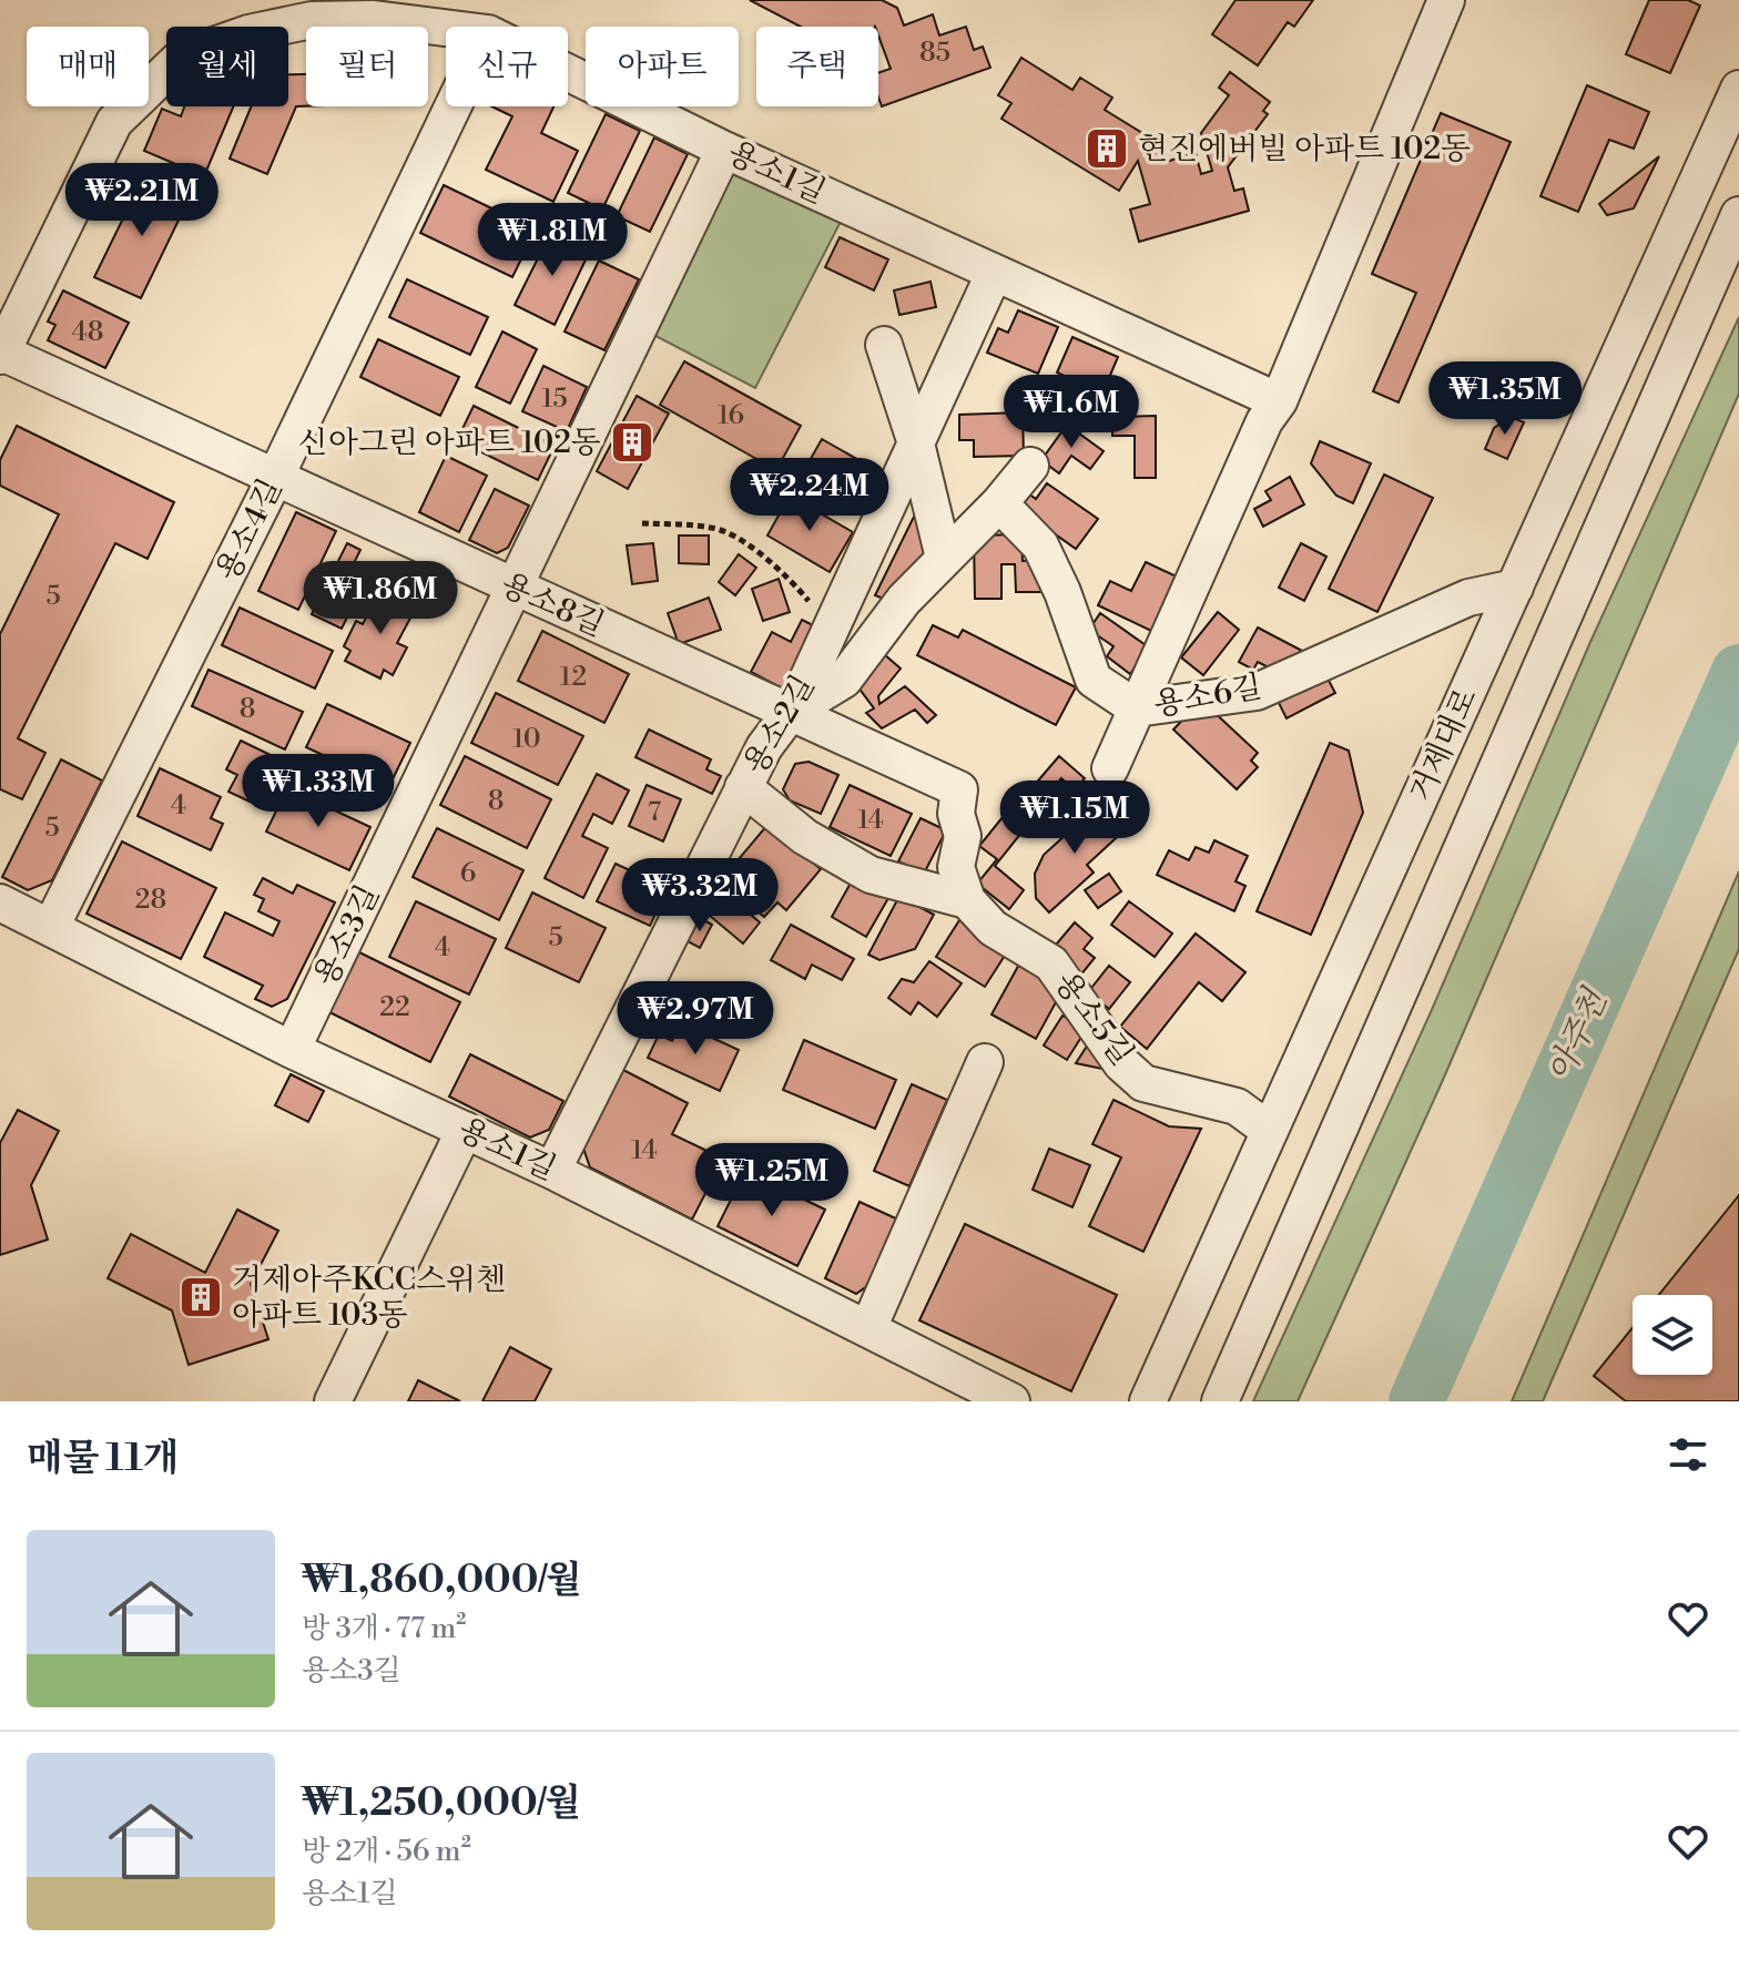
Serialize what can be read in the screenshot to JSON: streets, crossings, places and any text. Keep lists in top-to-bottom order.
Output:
{
  "streets": {
    "street": [
      "용소1길",
      "용소4길",
      "용소8길",
      "용소6길",
      "용소2길",
      "거제대로",
      "용소3길",
      "용소5길"
    ]
  },
  "crossings": [
    ["용소1길", "용소4길"],
    ["용소1길", "용소8길"],
    ["용소1길", "용소2길"],
    ["용소1길", "용소3길"],
    ["용소4길", "용소8길"],
    ["용소8길", "용소2길"],
    ["용소8길", "용소3길"],
    ["용소8길", "용소5길"],
    ["용소6길", "거제대로"],
    ["거제대로", "용소5길"]
  ],
  "water": ["아주천"],
  "places": {
    "building": ["현진에버빌 아파트 102동", "신아그린 아파트 102동", "거제아주KCC스위첸 아파트 103동"]
  },
  "house_numbers": [
    "85",
    "48",
    "15",
    "16",
    "5",
    "12",
    "8",
    "10",
    "8",
    "4",
    "7",
    "14",
    "5",
    "6",
    "28",
    "5",
    "4",
    "22",
    "14"
  ],
  "page": {
    "chip": [
      "매매",
      "월세",
      "필터",
      "신규",
      "아파트",
      "주택"
    ],
    "price": [
      "₩2.21M",
      "₩1.81M",
      "₩1.35M",
      "₩1.6M",
      "₩2.24M",
      "₩1.86M",
      "₩1.33M",
      "₩1.15M",
      "₩3.32M",
      "₩2.97M",
      "₩1.25M"
    ],
    "heading": "매물 11개",
    "list": [
      {
        "name": "₩1,860,000/월",
        "note": "방 3개 · 77 m² · 용소3길"
      },
      {
        "name": "₩1,250,000/월",
        "note": "방 2개 · 56 m² · 용소1길"
      }
    ]
  }
}
